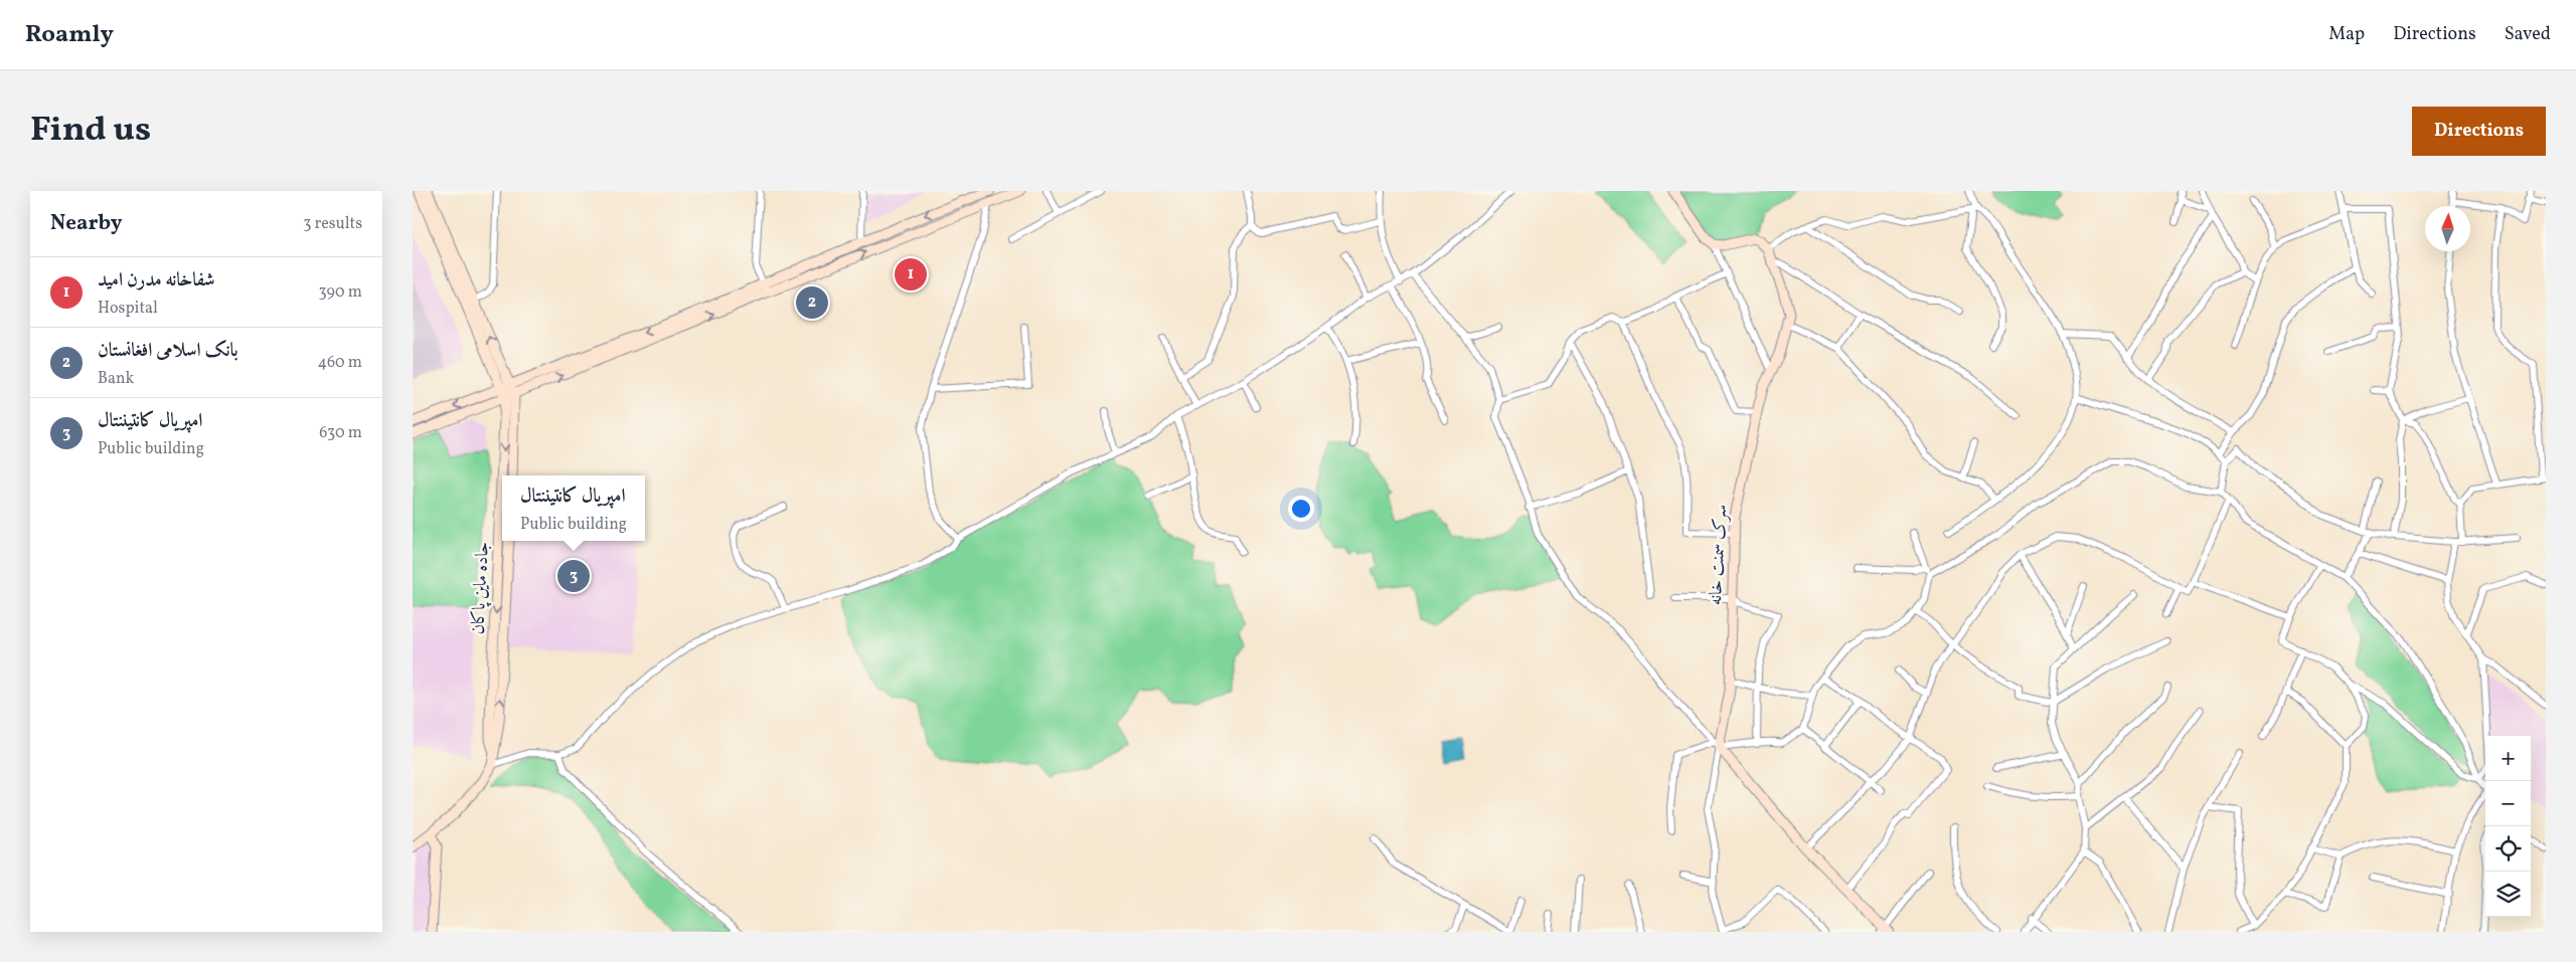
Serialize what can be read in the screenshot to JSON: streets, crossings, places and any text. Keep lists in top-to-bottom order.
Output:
{
  "streets": {
    "main road": ["سرک سمنت خانه", "جاده ماین پاکان"]
  },
  "north": "top",
  "page": {
    "header": "Roamly",
    "nav": ["Map", "Directions", "Saved"],
    "title": "Find us",
    "buttons": "Directions",
    "heading": ["Nearby", "3 results"],
    "list": [
      {
        "mark": "1",
        "name": "شفاخانه مدرن امید",
        "note": "Hospital",
        "value": "390 m"
      },
      {
        "mark": "2",
        "name": "بانک اسلامی افغانستان",
        "note": "Bank",
        "value": "460 m"
      },
      {
        "mark": "3",
        "name": "امپریال کانتیننتال",
        "note": "Public building",
        "value": "630 m"
      }
    ],
    "pins": ["1", "2", "3"],
    "popup": ["امپریال کانتیننتال", "Public building"],
    "map_buttons": ["+", "−"]
  }
}
